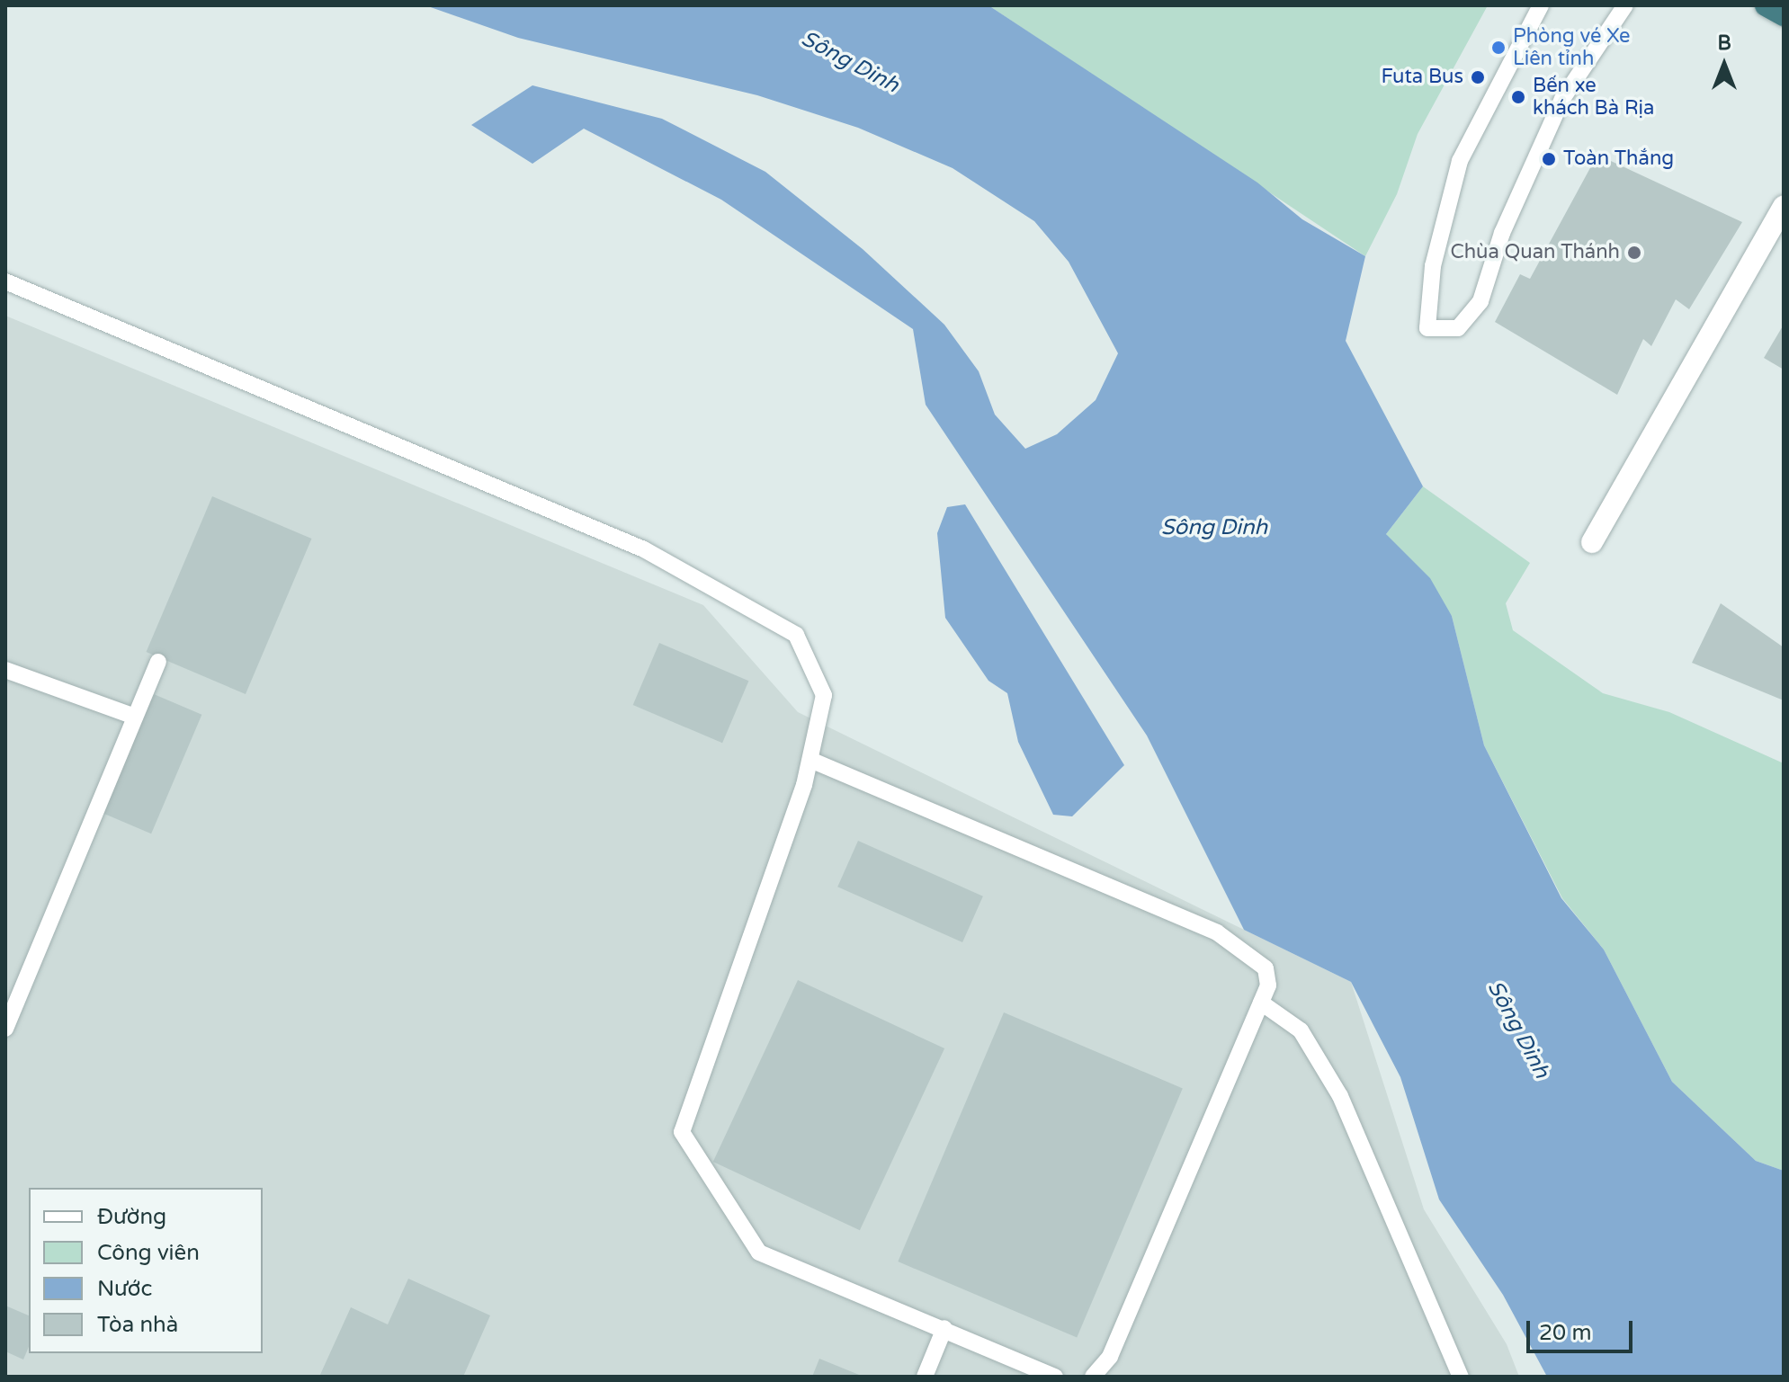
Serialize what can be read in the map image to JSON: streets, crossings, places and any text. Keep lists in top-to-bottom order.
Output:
{
  "water": ["Sông Dinh"],
  "places": [
    "Phòng vé Xe Liên tỉnh",
    "Futa Bus",
    "Bến xe khách Bà Rịa",
    "Toàn Thắng",
    "Chùa Quan Thánh"
  ],
  "legend": [
    "Đường",
    "Công viên",
    "Nước",
    "Tòa nhà"
  ],
  "scale_bar": "20 m",
  "north": "top"
}
